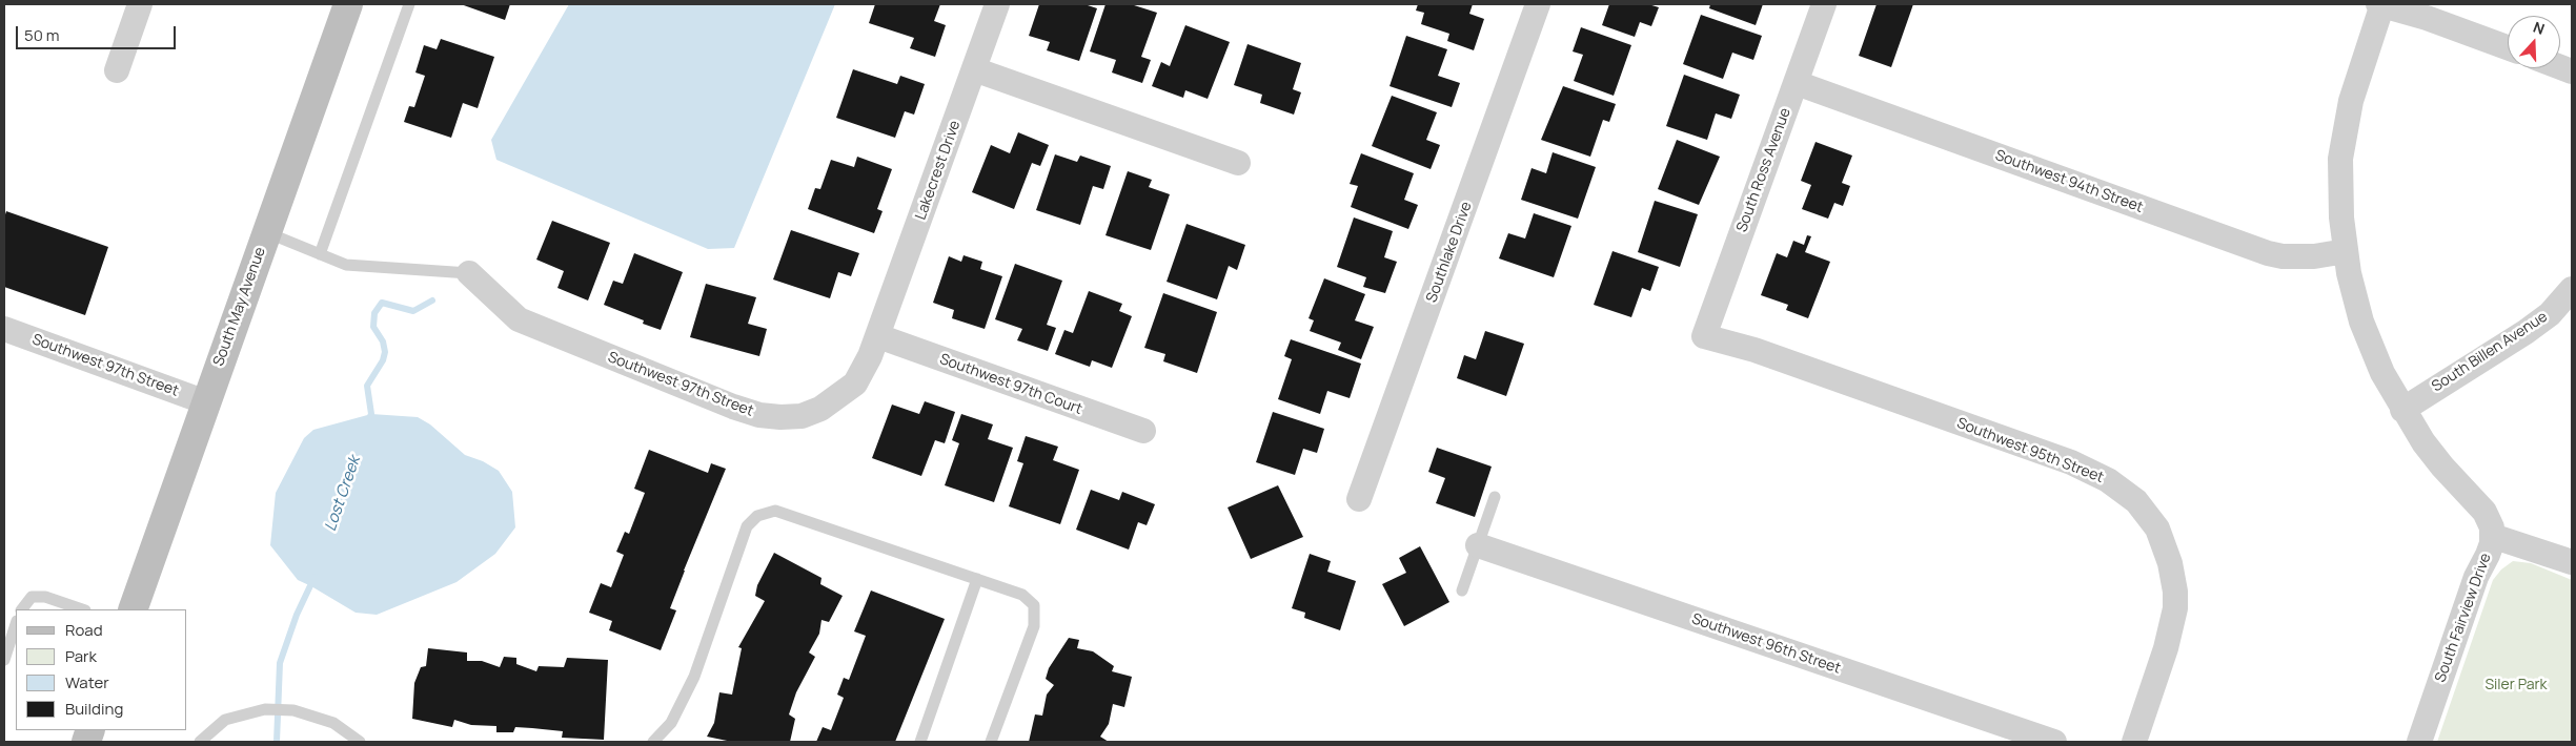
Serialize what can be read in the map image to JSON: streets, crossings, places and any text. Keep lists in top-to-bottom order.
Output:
{
  "streets": {
    "main road": ["South May Avenue"],
    "street": [
      "Lakecrest Drive",
      "South Ross Avenue",
      "Southwest 94th Street",
      "Southlake Drive",
      "South Billen Avenue",
      "Southwest 97th Street",
      "Southwest 97th Court",
      "Southwest 95th Street",
      "South Fairview Drive",
      "Southwest 96th Street"
    ]
  },
  "crossings": [
    ["Lakecrest Drive", "Southwest 97th Street"],
    ["Lakecrest Drive", "Southwest 97th Court"],
    ["South Ross Avenue", "Southwest 94th Street"],
    ["South Ross Avenue", "Southwest 95th Street"],
    ["Southwest 94th Street", "South Fairview Drive"],
    ["South May Avenue", "Southwest 97th Street"],
    ["South Billen Avenue", "South Fairview Drive"],
    ["Southwest 97th Street", "Southwest 97th Court"]
  ],
  "water": ["Lost Creek"],
  "parks": ["Siler Park"],
  "legend": [
    "Road",
    "Park",
    "Water",
    "Building"
  ],
  "scale_bar": "50 m",
  "north": "top"
}
